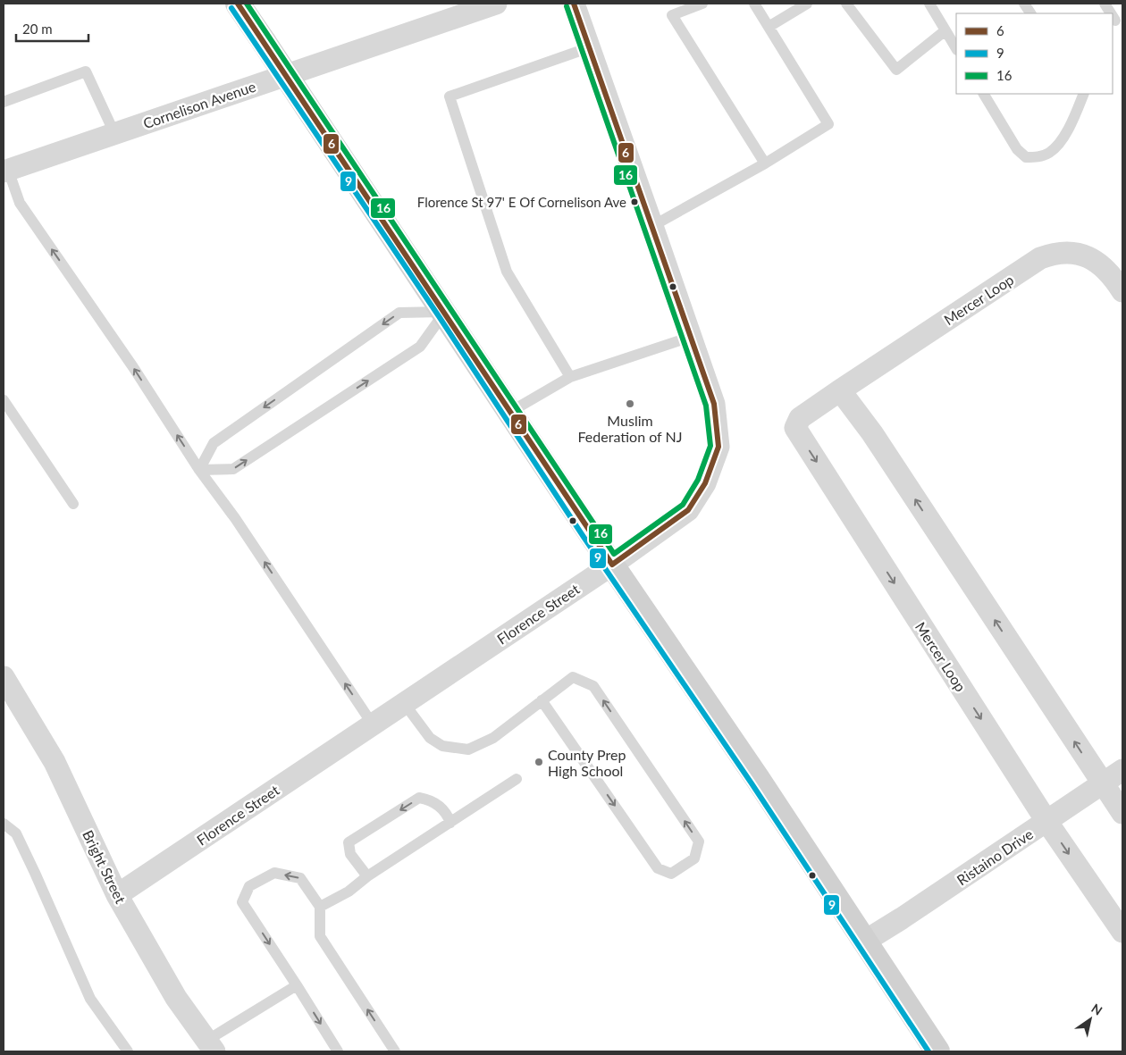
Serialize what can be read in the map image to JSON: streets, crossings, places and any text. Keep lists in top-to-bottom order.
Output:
{
  "streets": {
    "street": [
      "Cornelison Avenue",
      "Mercer Loop",
      "Florence Street",
      "Ristaino Drive",
      "Bright Street"
    ]
  },
  "crossings": [
    ["Mercer Loop", "Ristaino Drive"],
    ["Florence Street", "Bright Street"]
  ],
  "places": ["Florence St 97' E Of Cornelison Ave", "Muslim Federation of NJ", "County Prep High School"],
  "lines": ["transit line 6", "transit line 16", "transit line 9"],
  "legend": ["6", "9", "16"],
  "scale_bar": "20 m",
  "north": "top right"
}
